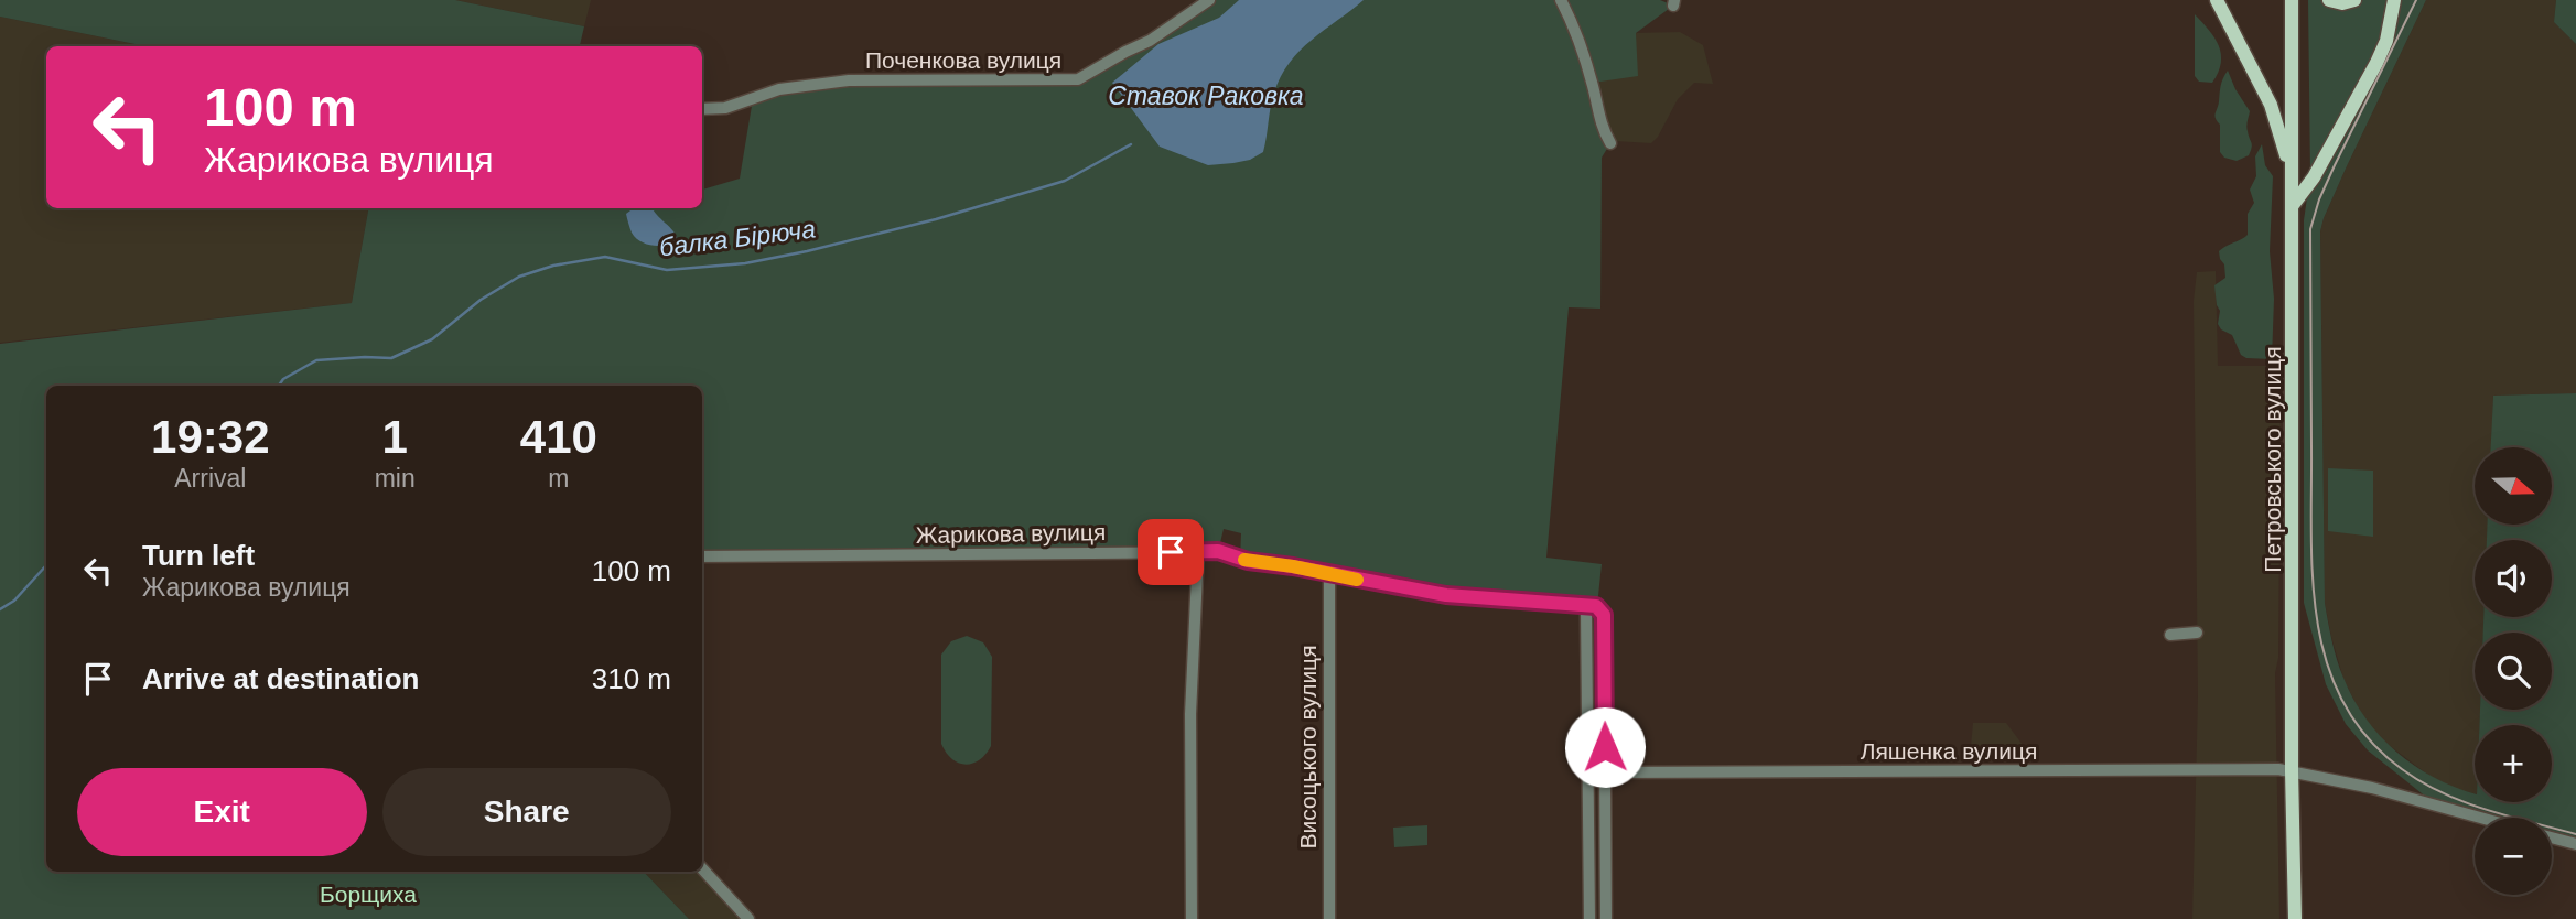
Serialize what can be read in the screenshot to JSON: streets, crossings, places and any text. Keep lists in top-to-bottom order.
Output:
{
  "streets": {
    "main road": ["Петровського вулиця"],
    "street": [
      "Поченкова вулиця",
      "Жарикова вулиця",
      "Висоцького вулиця",
      "Ляшенка вулиця"
    ]
  },
  "crossings": [
    ["Петровського вулиця", "Ляшенка вулиця"],
    ["Жарикова вулиця", "Висоцького вулиця"]
  ],
  "water": ["Ставок Раковка", "балка Бірюча"],
  "parks": ["Борщиха"],
  "north": "right",
  "page": {
    "turn": ["100 m", "Жарикова вулиця"],
    "eta": [
      "19:32",
      "Arrival",
      "1",
      "min",
      "410",
      "m"
    ],
    "map_buttons": ["+", "−"],
    "list": [
      {
        "name": "Turn left",
        "note": "Жарикова вулиця",
        "value": "100 m"
      },
      {
        "name": "Arrive at destination",
        "value": "310 m"
      }
    ],
    "buttons": ["Exit", "Share"]
  }
}
